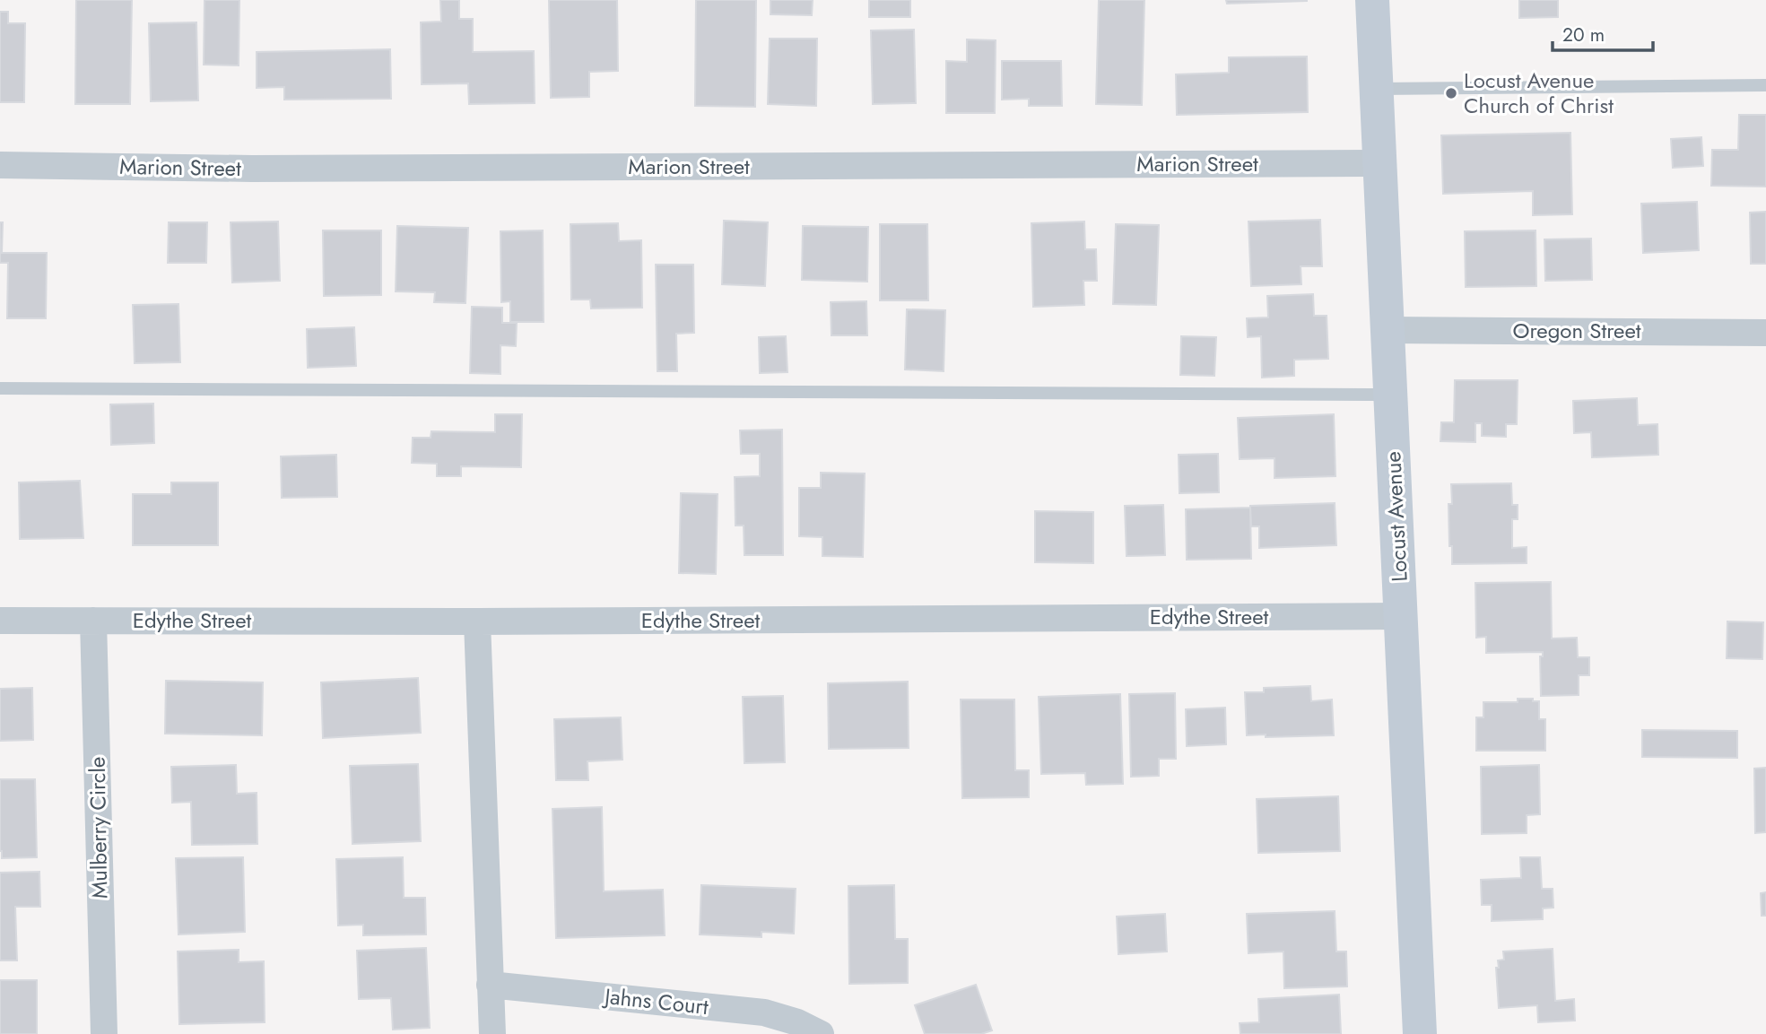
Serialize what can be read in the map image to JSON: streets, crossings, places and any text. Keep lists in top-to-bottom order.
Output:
{
  "streets": {
    "street": [
      "Marion Street",
      "Oregon Street",
      "Locust Avenue",
      "Edythe Street",
      "Mulberry Circle",
      "Jahns Court"
    ]
  },
  "crossings": [
    ["Marion Street", "Locust Avenue"],
    ["Oregon Street", "Locust Avenue"],
    ["Locust Avenue", "Edythe Street"],
    ["Edythe Street", "Mulberry Circle"]
  ],
  "places": ["Locust Avenue Church of Christ"],
  "scale_bar": "20 m"
}
